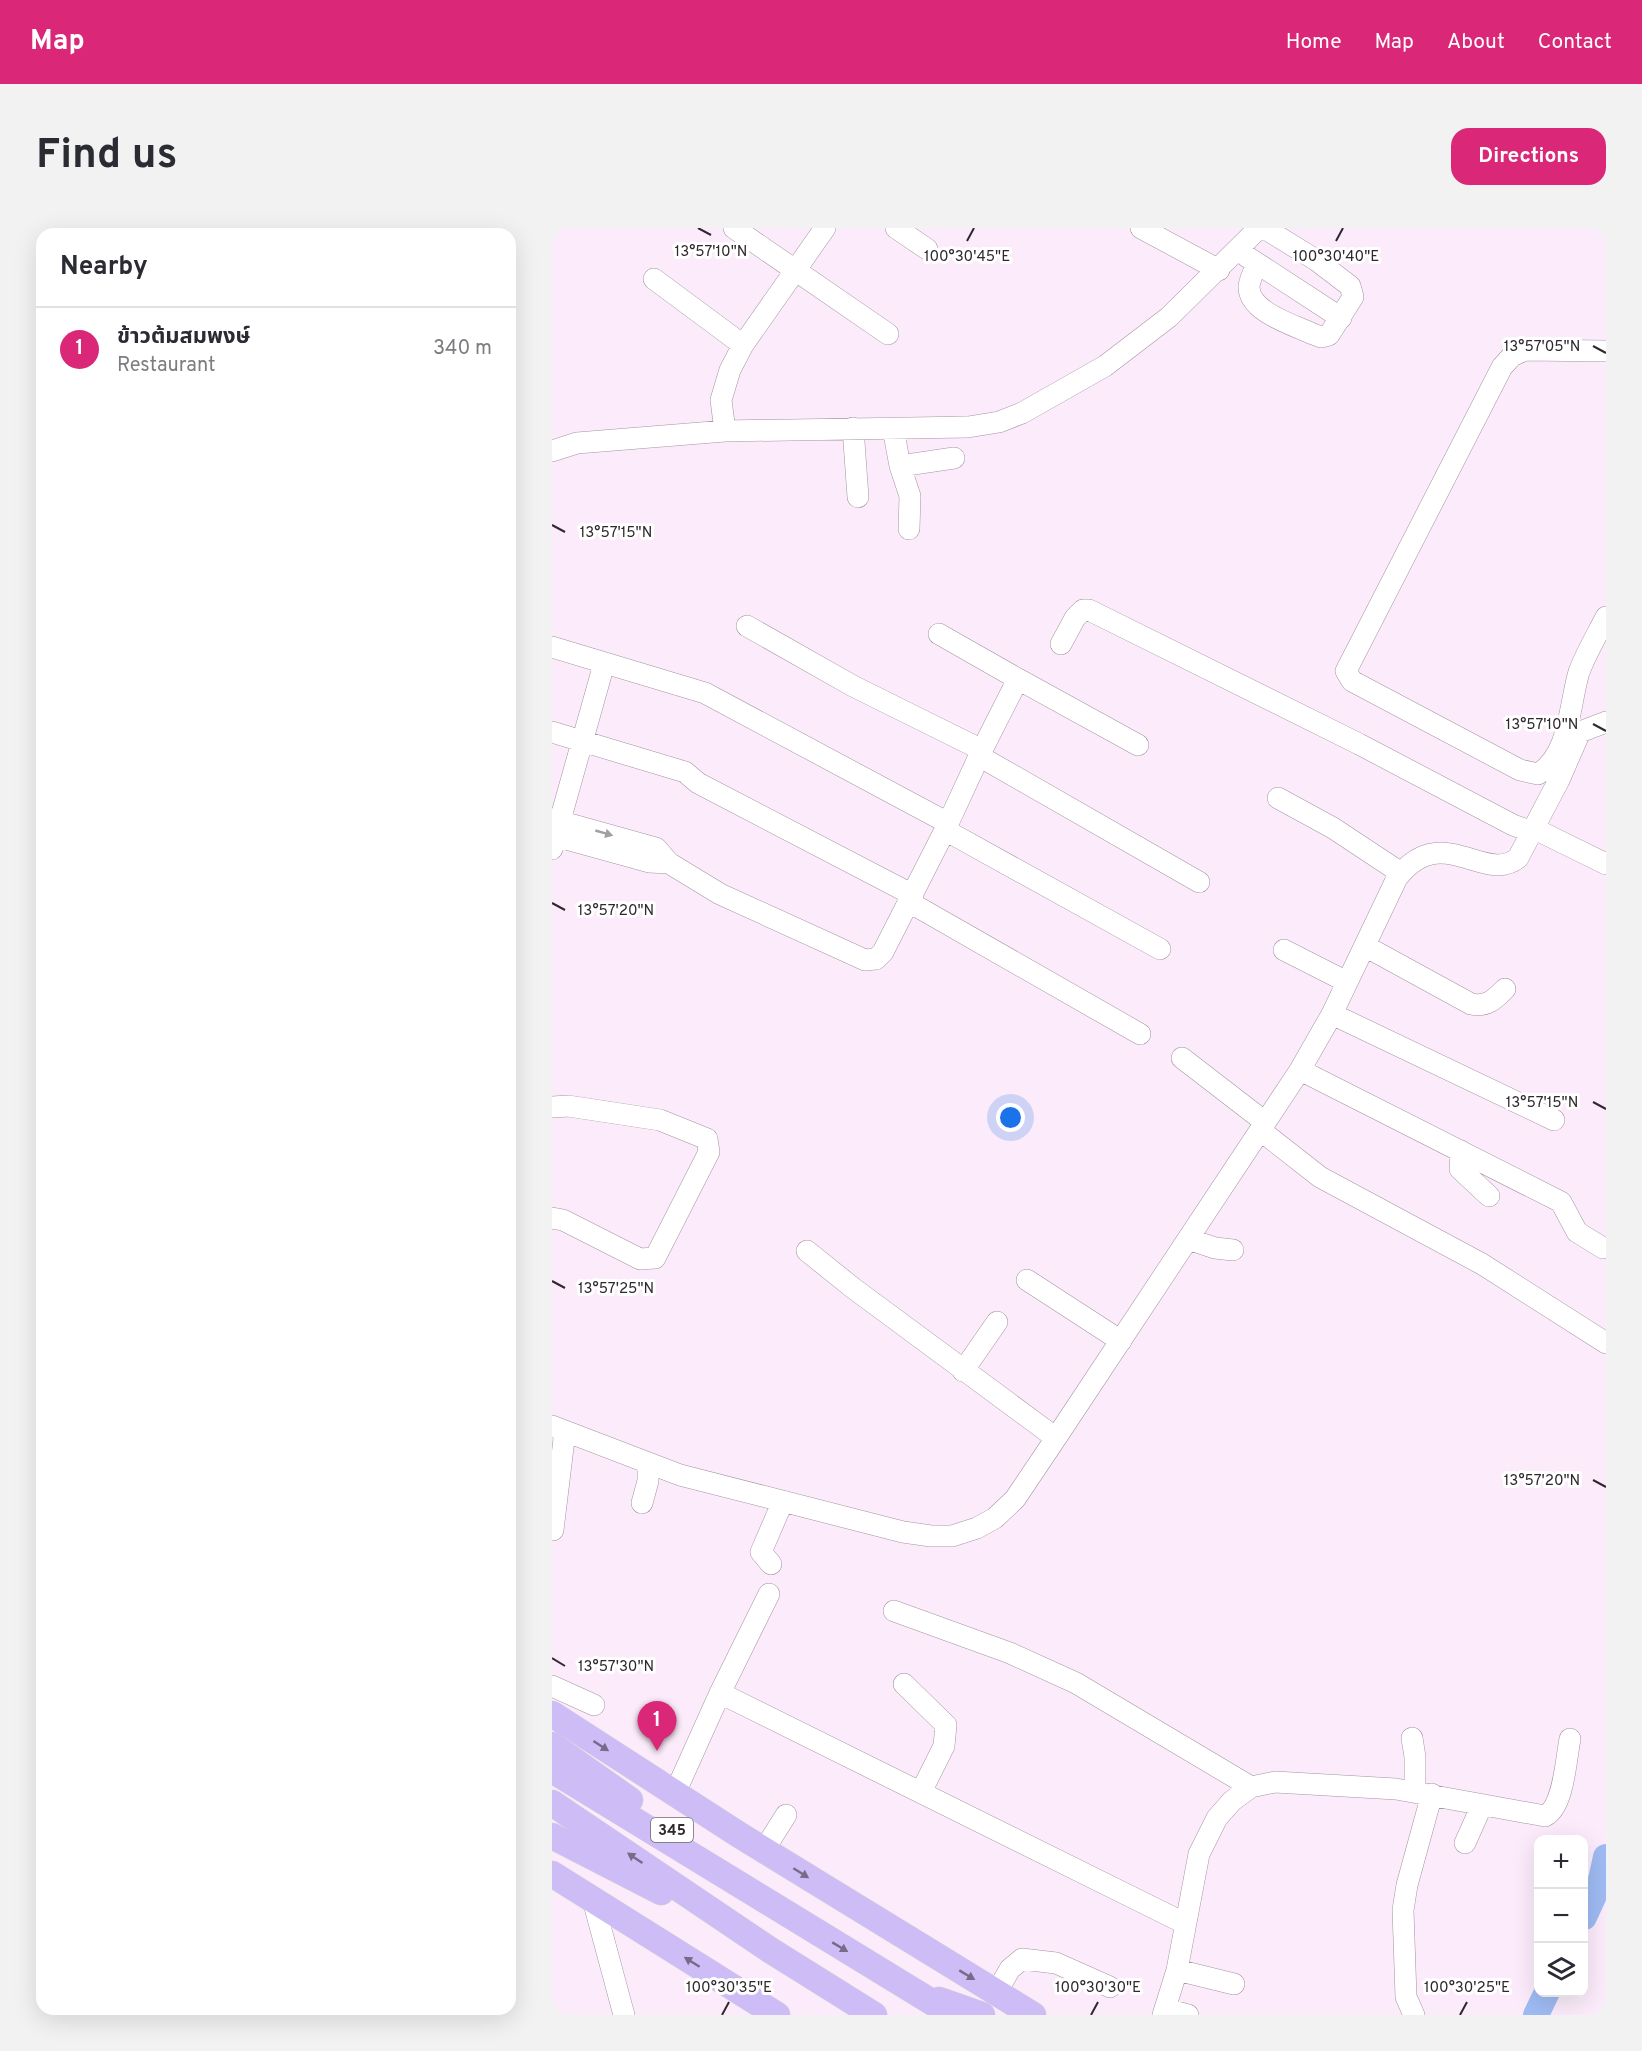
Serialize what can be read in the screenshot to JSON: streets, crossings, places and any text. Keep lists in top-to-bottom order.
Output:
{
  "streets": {
    "main road": ["345"]
  },
  "page": {
    "header": "Map",
    "nav": [
      "Home",
      "Map",
      "About",
      "Contact"
    ],
    "buttons": "Directions",
    "title": "Find us",
    "heading": "Nearby",
    "list": [
      {
        "mark": "1",
        "name": "ข้าวต้มสมพงษ์",
        "note": "Restaurant",
        "value": "340 m"
      }
    ],
    "pins": "1",
    "map_buttons": ["+", "−"]
  },
  "coordinates": [
    "13°57'10\"N",
    "100°30'45\"E",
    "100°30'40\"E",
    "13°57'05\"N",
    "13°57'15\"N",
    "13°57'20\"N",
    "13°57'25\"N",
    "13°57'30\"N",
    "100°30'35\"E",
    "100°30'30\"E",
    "100°30'25\"E"
  ]
}
